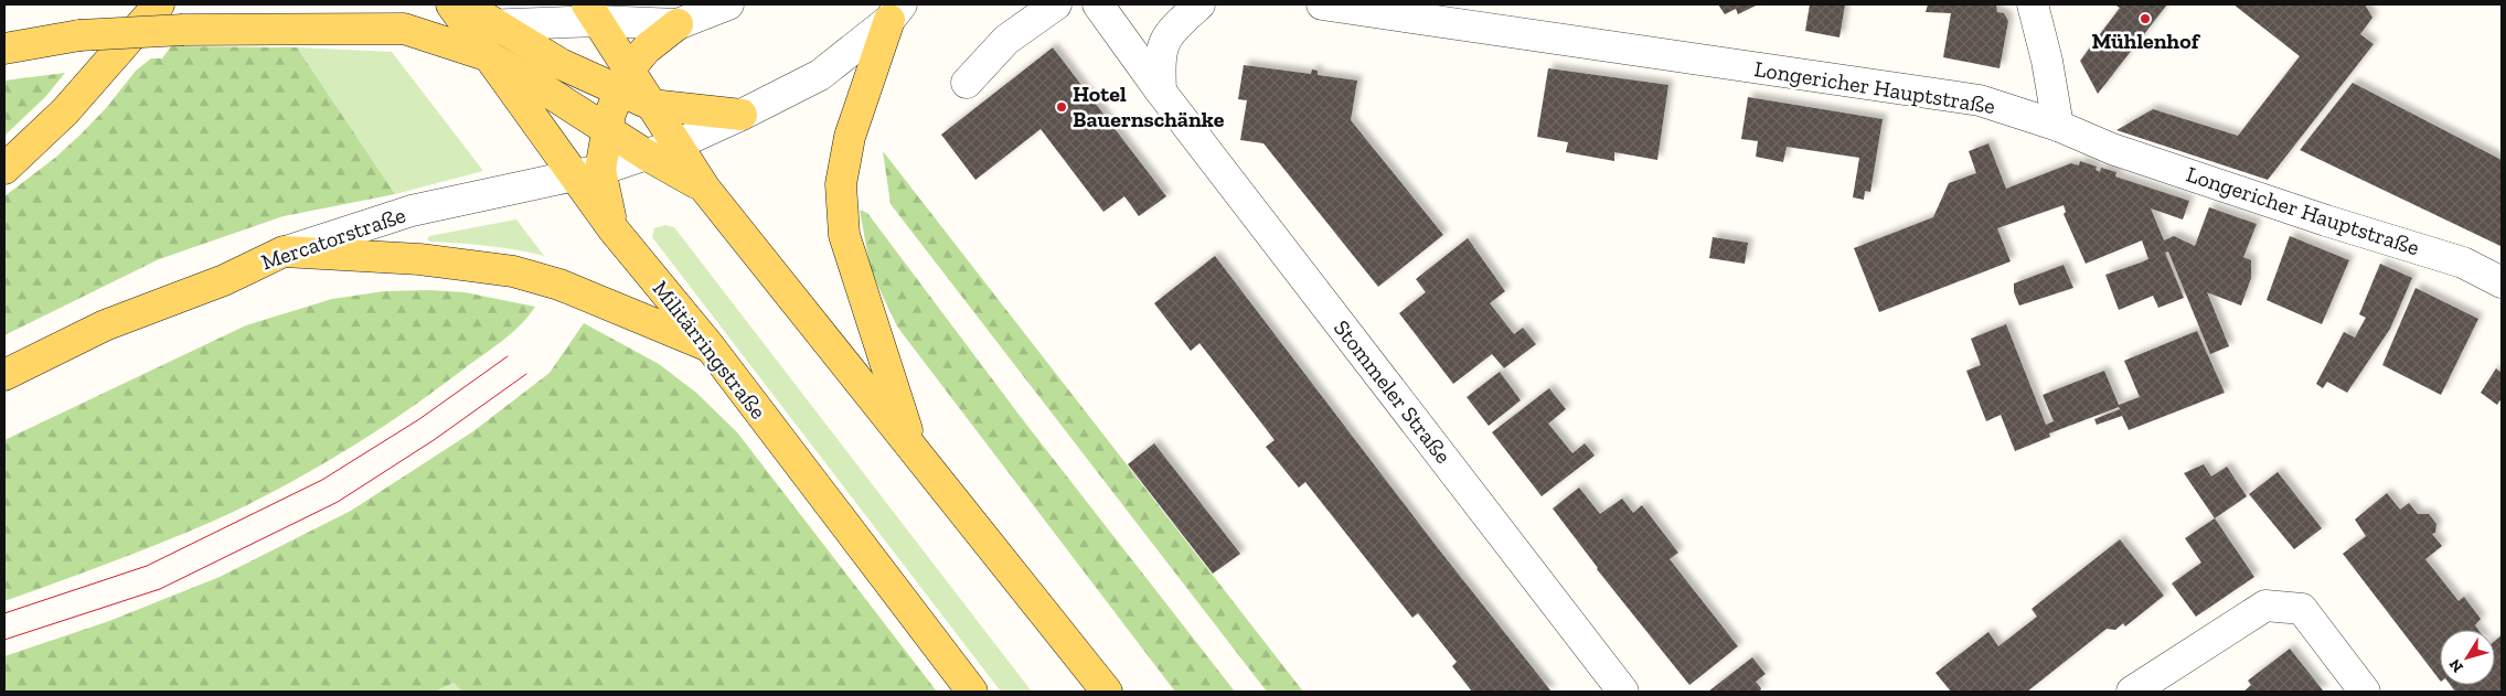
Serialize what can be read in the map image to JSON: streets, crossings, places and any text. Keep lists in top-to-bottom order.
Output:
{
  "streets": {
    "main road": ["Mercatorstraße", "Militärringstraße"],
    "street": ["Longericher Hauptstraße", "Stommeler Straße"]
  },
  "crossings": [
    ["Mercatorstraße", "Militärringstraße"]
  ],
  "places": ["Mühlenhof", "Hotel Bauernschänke"],
  "north": "bottom left"
}
